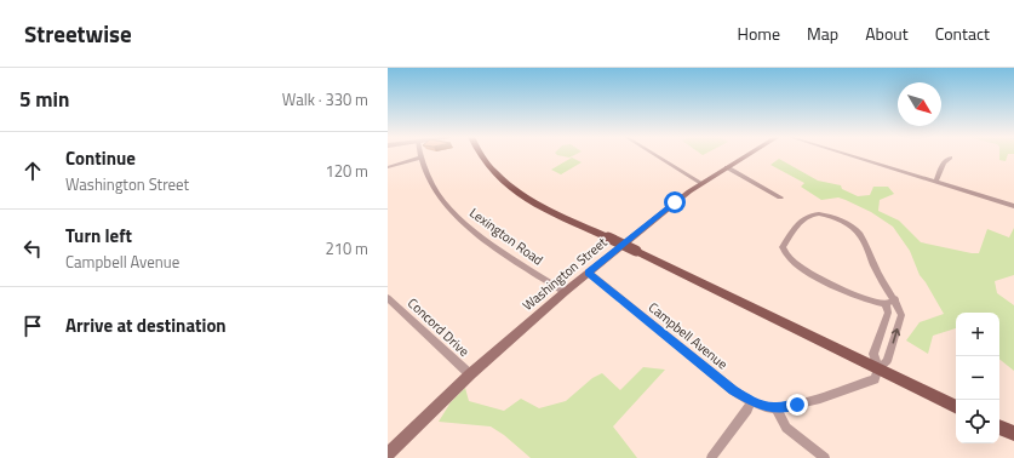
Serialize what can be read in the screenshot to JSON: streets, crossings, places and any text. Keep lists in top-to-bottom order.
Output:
{
  "streets": {
    "main road": ["Washington Street"],
    "street": ["Lexington Road", "Concord Drive", "Campbell Avenue"]
  },
  "crossings": [
    ["Lexington Road", "Washington Street"],
    ["Washington Street", "Concord Drive"],
    ["Washington Street", "Campbell Avenue"]
  ],
  "north": "bottom right",
  "page": {
    "header": "Streetwise",
    "nav": [
      "Home",
      "Map",
      "About",
      "Contact"
    ],
    "heading": ["5 min", "Walk · 330 m"],
    "list": [
      ["Continue", "Washington Street", "120 m"],
      ["Turn left", "Campbell Avenue", "210 m"],
      "Arrive at destination"
    ],
    "map_buttons": ["+", "−"]
  }
}
